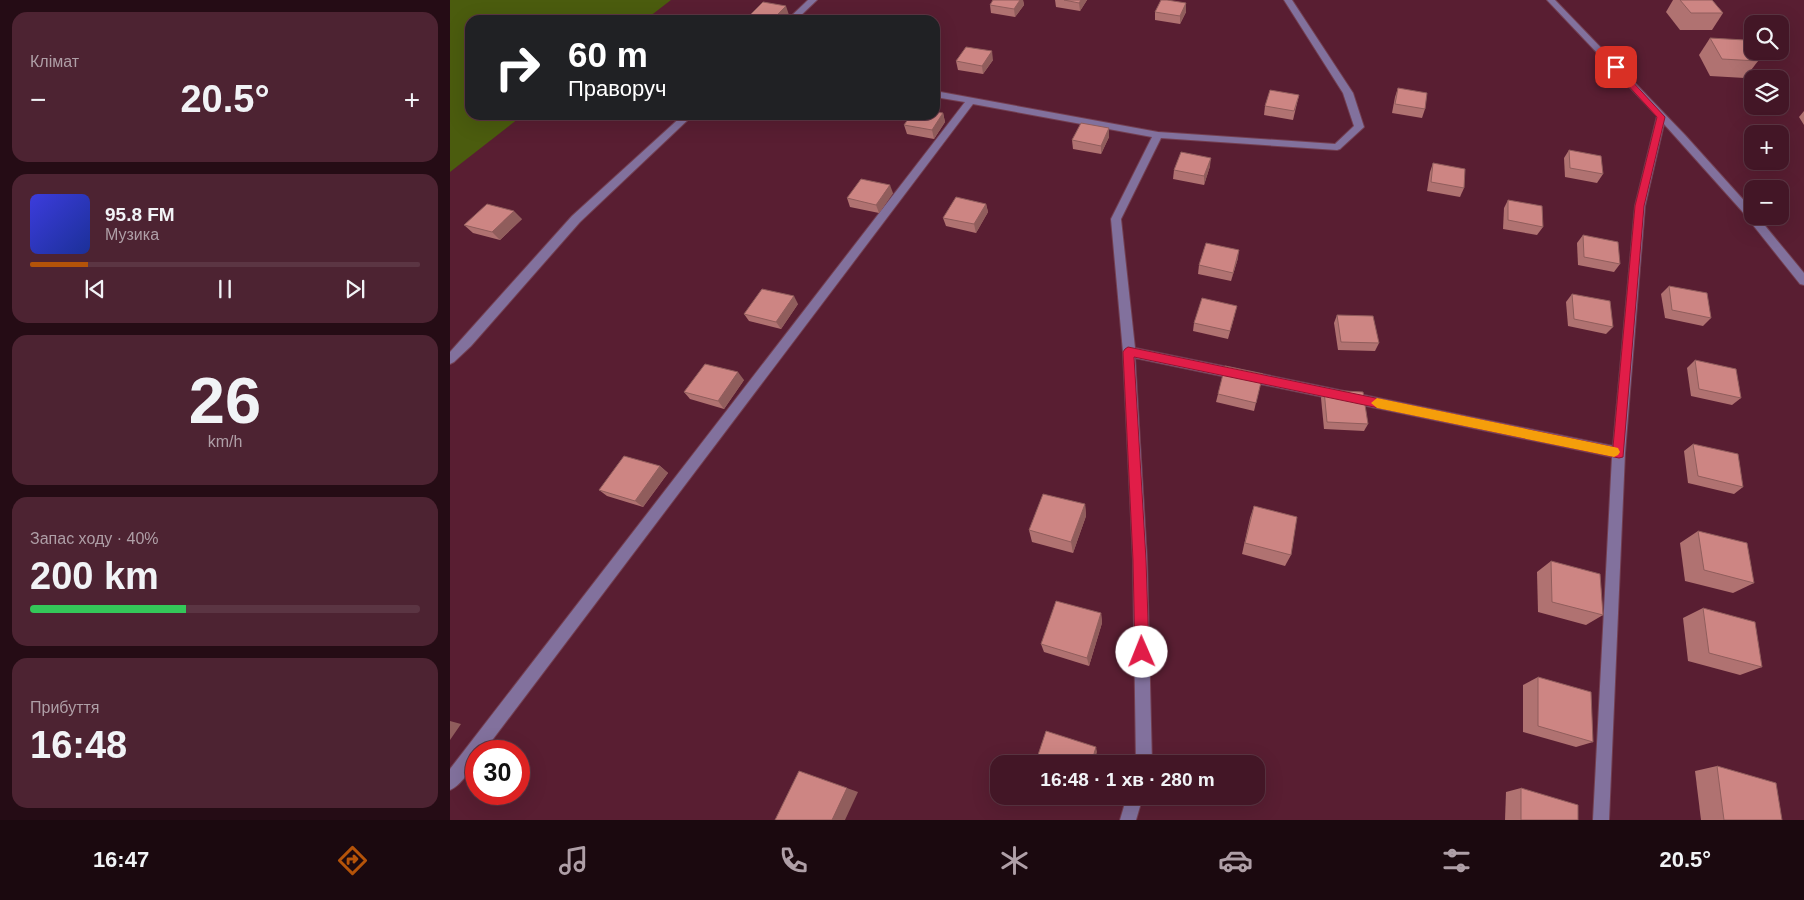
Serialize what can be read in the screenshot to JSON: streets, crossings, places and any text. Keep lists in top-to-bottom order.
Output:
{
  "page": {
    "tile": [
      "Клімат",
      ["26", "km/h"],
      ["Запас ходу · 40%", "200 km"],
      ["Прибуття", "16:48"]
    ],
    "map_buttons": ["+", "−"],
    "turn": ["60 m", "Праворуч"],
    "heat": ["−", "20.5°", "+"],
    "song": ["95.8 FM", "Музика"],
    "limit": "30",
    "trip": "16:48 · 1 хв · 280 m",
    "tabs": ["16:47", "20.5°"]
  }
}
